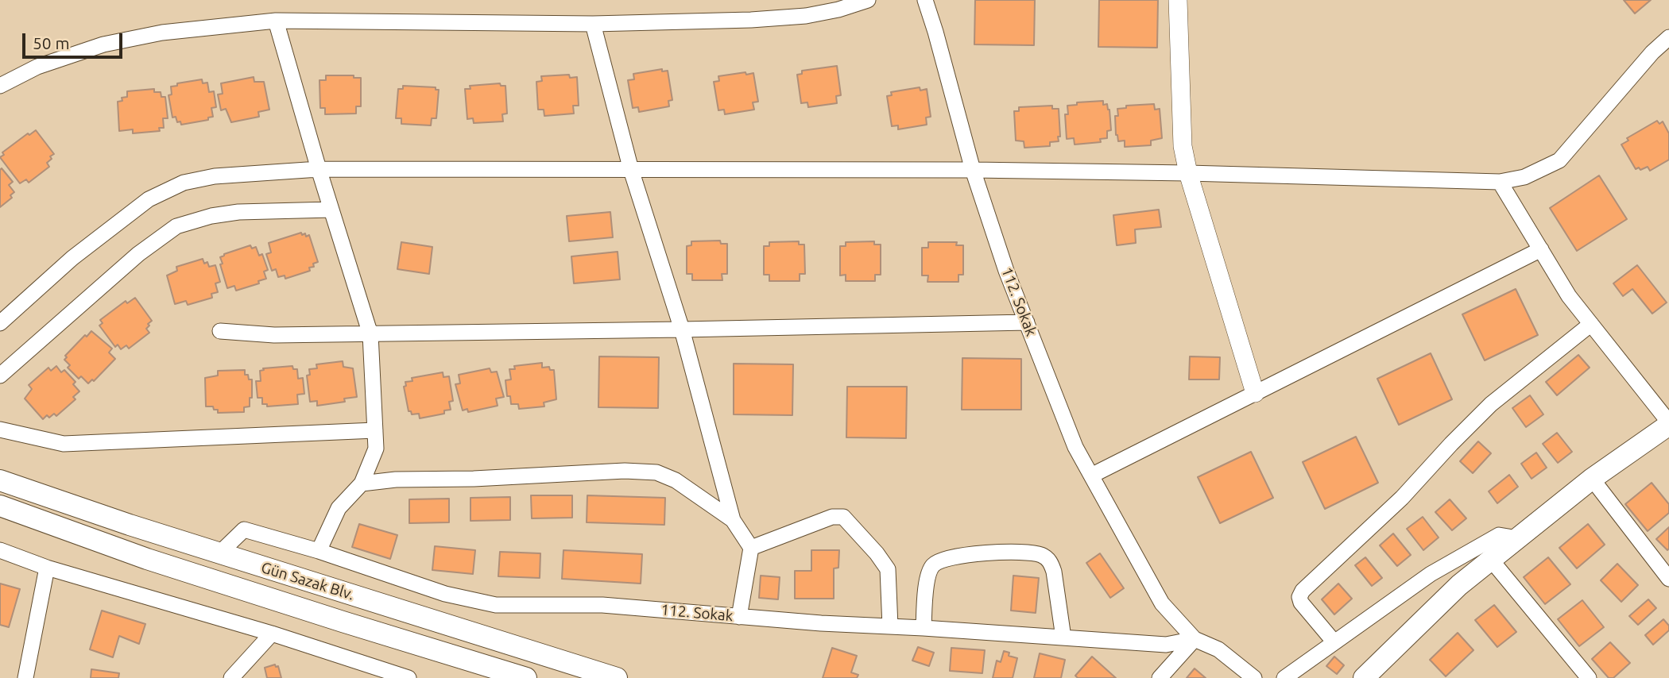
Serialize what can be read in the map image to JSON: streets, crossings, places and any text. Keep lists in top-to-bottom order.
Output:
{
  "streets": {
    "main road": ["Gün Sazak Blv."],
    "street": ["112. Sokak"]
  },
  "crossings": [
    ["112. Sokak", "Gün Sazak Blv."]
  ],
  "scale_bar": "50 m"
}
